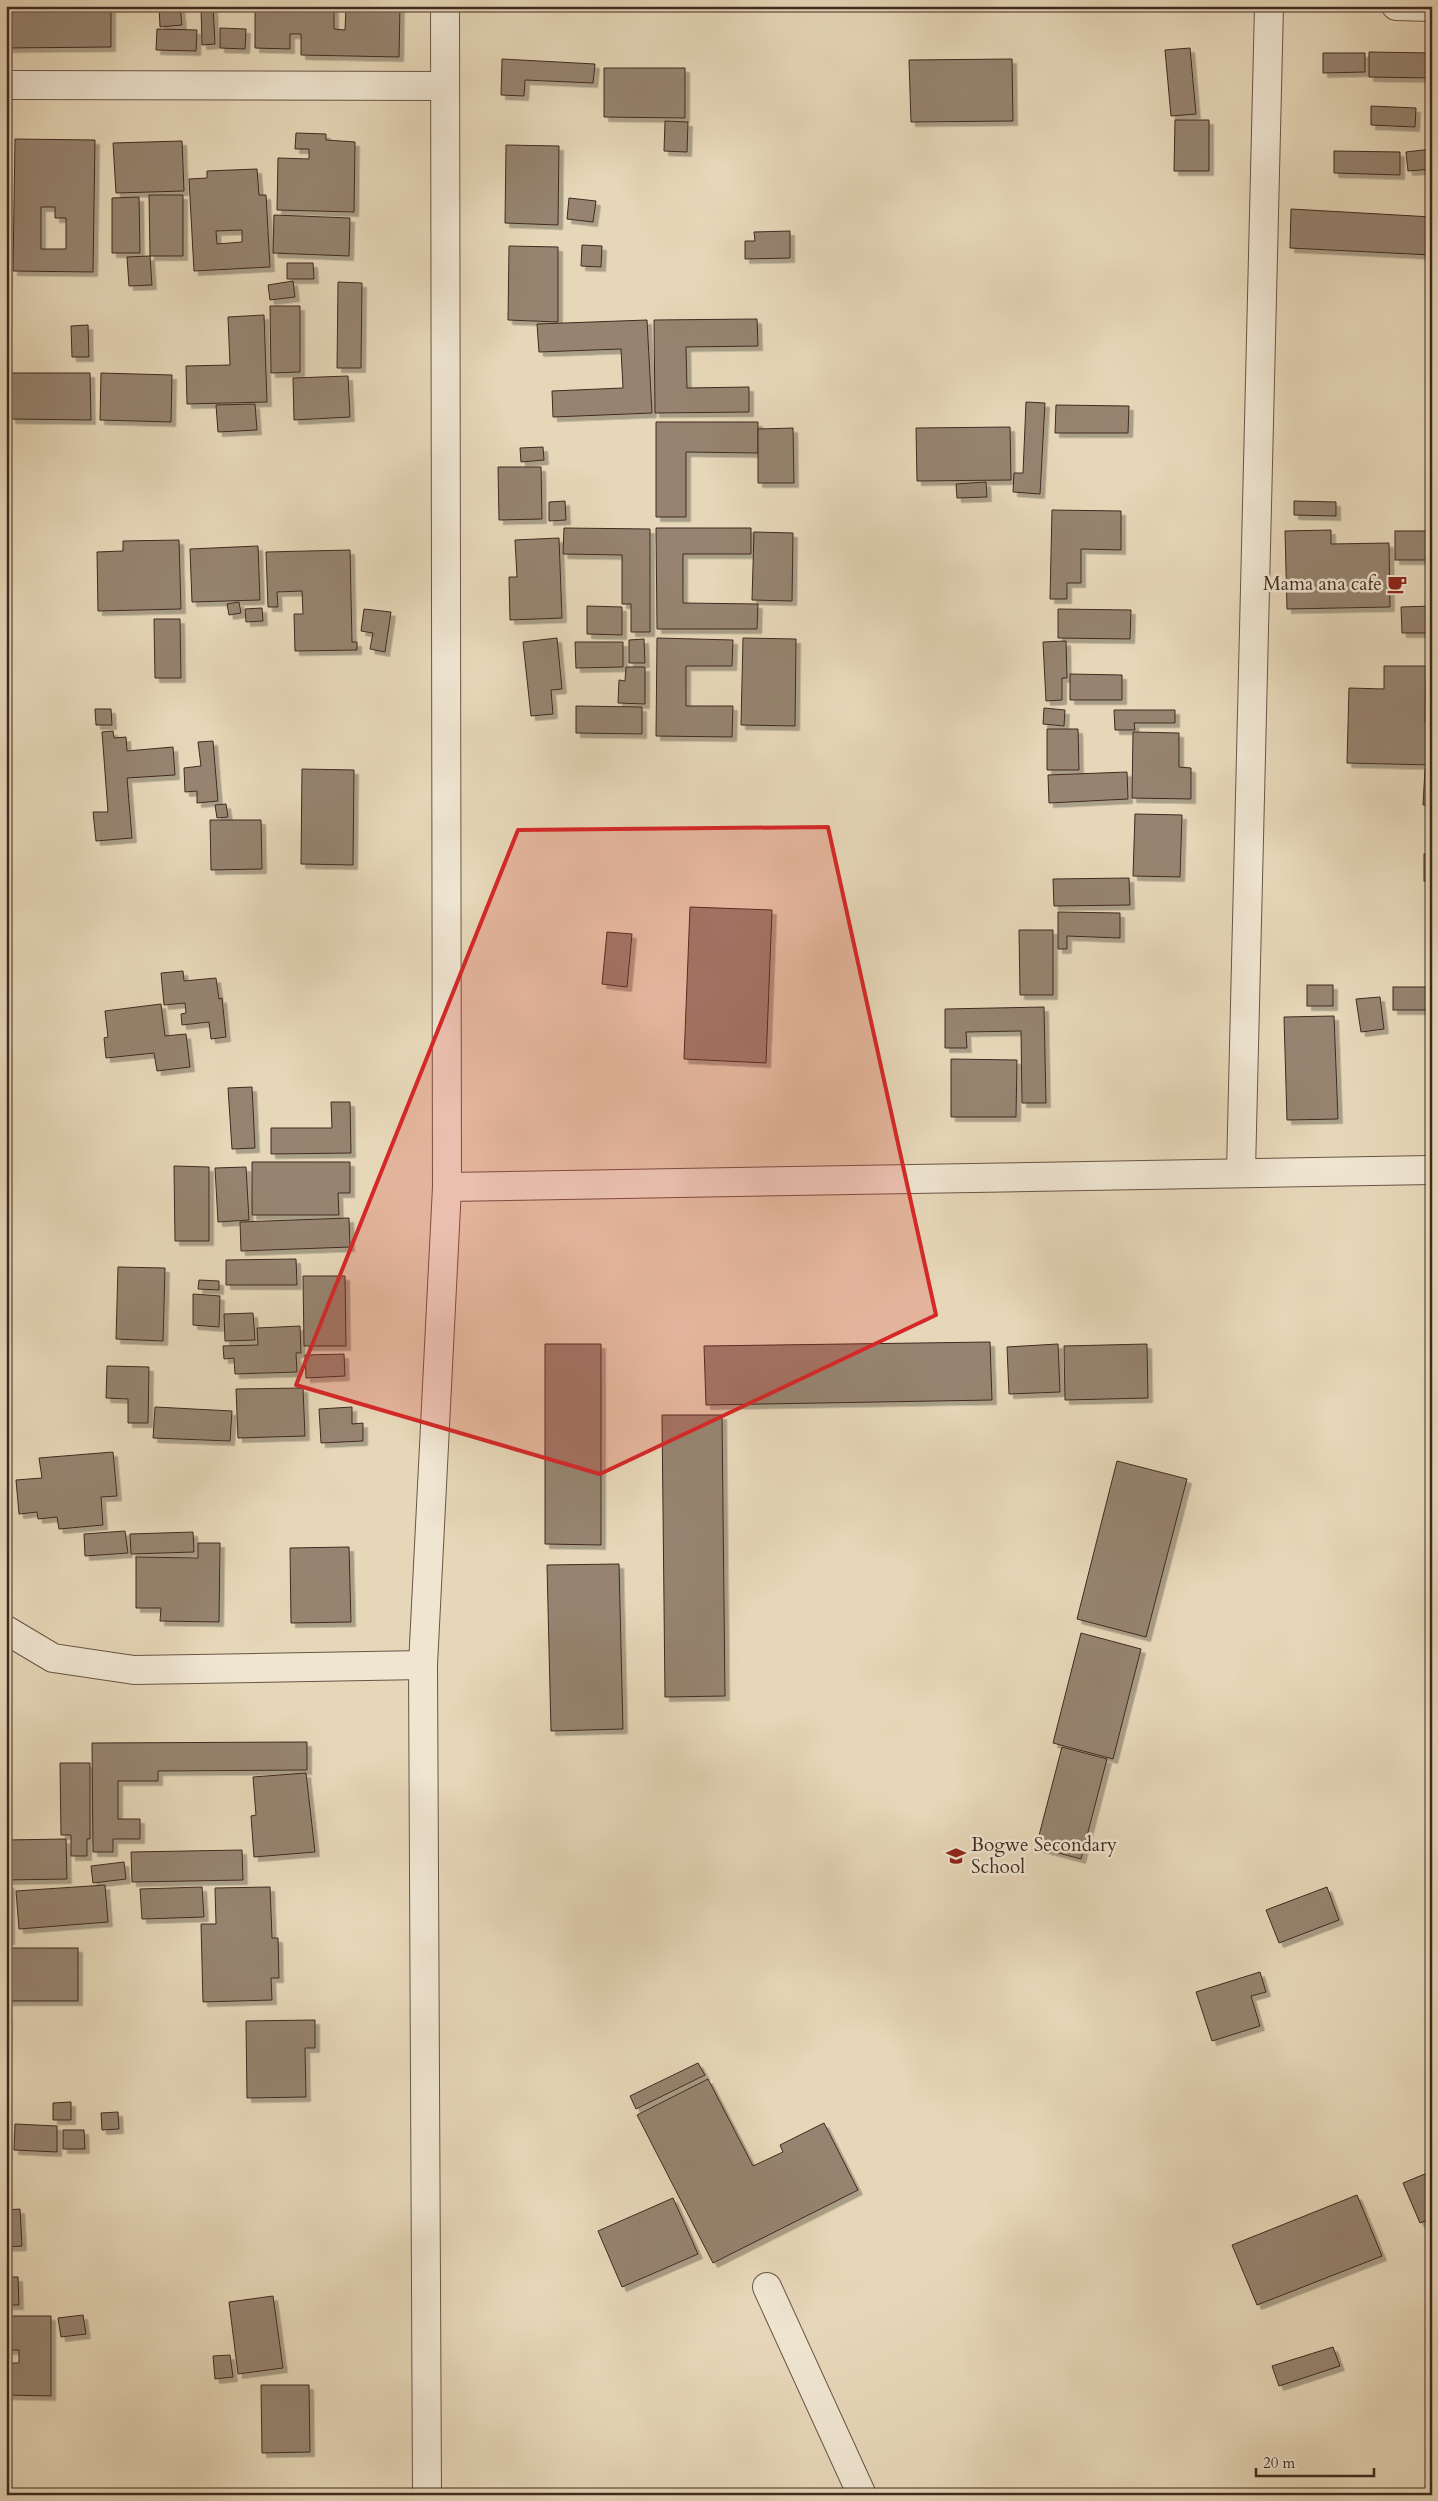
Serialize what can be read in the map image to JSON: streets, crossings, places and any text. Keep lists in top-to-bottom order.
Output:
{
  "places": {
    "cafe": ["Mama ana cafe"],
    "school or university": ["Bogwe Secondary School"]
  },
  "scale_bar": "20 m"
}
